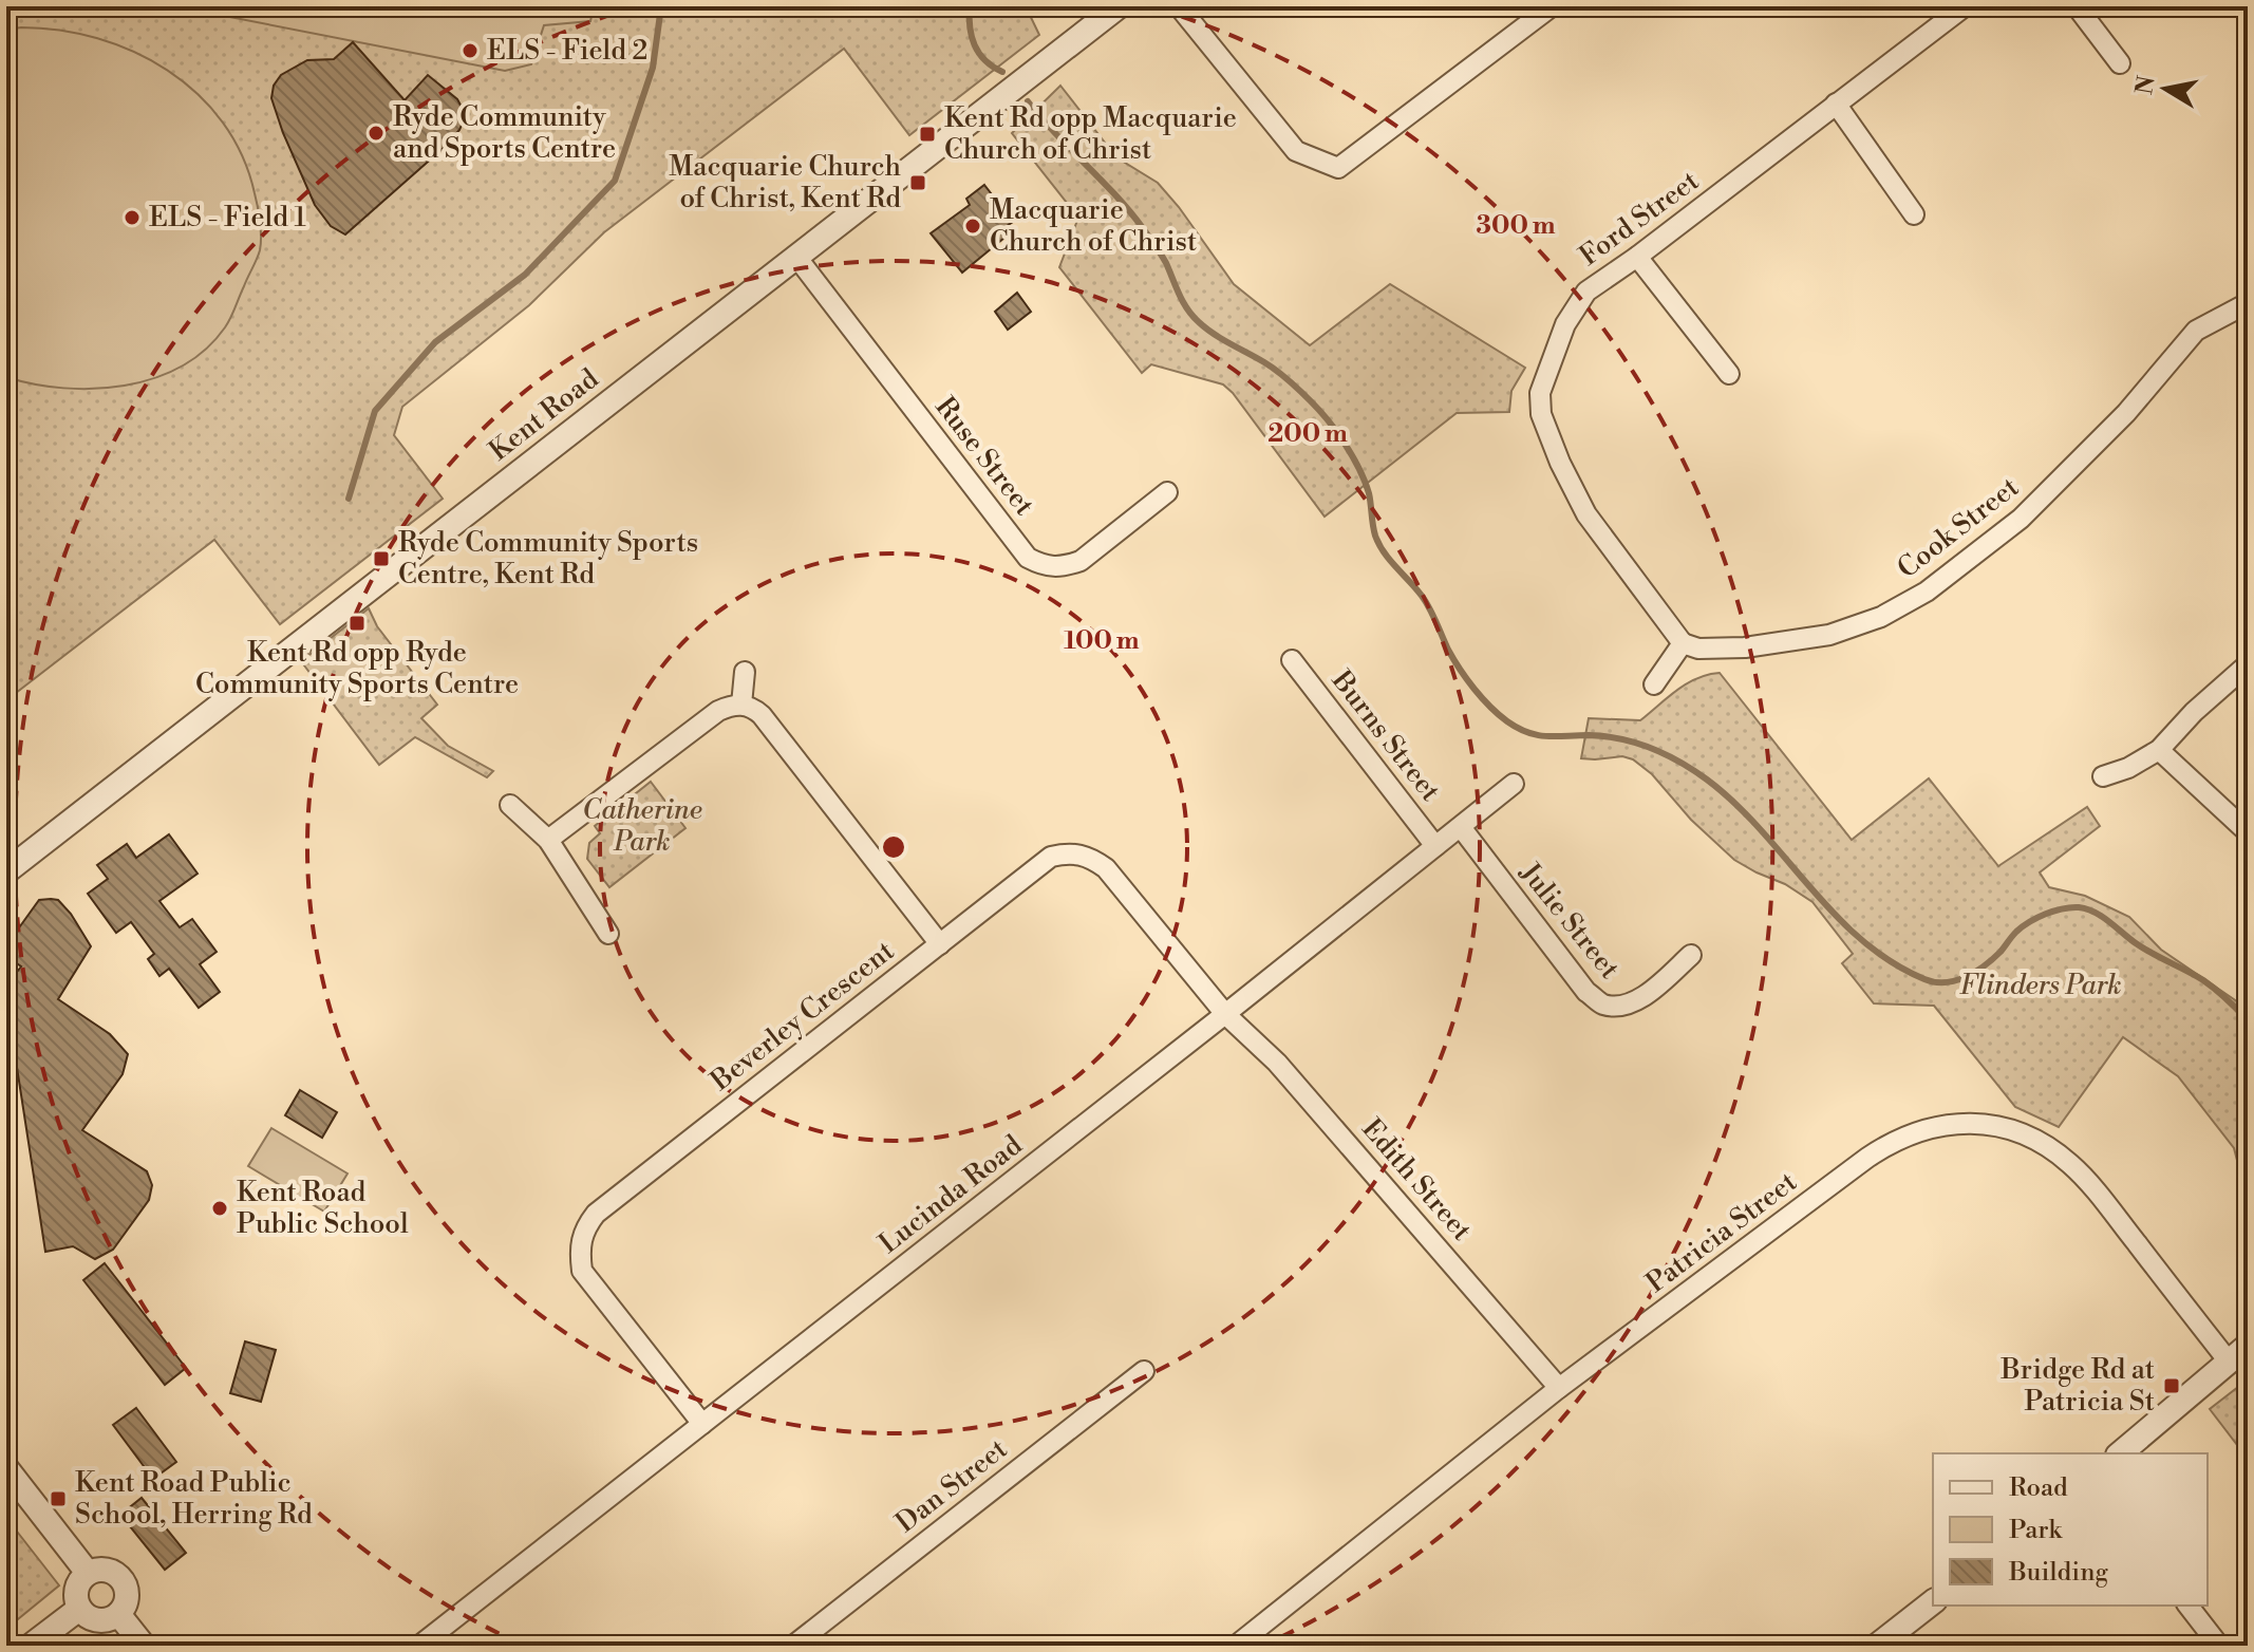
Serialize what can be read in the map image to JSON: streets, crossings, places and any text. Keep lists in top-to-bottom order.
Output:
{
  "streets": {
    "street": [
      "Ford Street",
      "Kent Road",
      "Ruse Street",
      "Cook Street",
      "Burns Street",
      "Julie Street",
      "Beverley Crescent",
      "Edith Street",
      "Lucinda Road",
      "Patricia Street",
      "Dan Street"
    ]
  },
  "crossings": [
    ["Ford Street", "Cook Street"],
    ["Kent Road", "Ruse Street"],
    ["Burns Street", "Lucinda Road"],
    ["Julie Street", "Lucinda Road"],
    ["Beverley Crescent", "Edith Street"],
    ["Beverley Crescent", "Lucinda Road"],
    ["Edith Street", "Lucinda Road"],
    ["Edith Street", "Patricia Street"]
  ],
  "parks": ["Catherine Park", "Flinders Park"],
  "places": {
    "other": [
      "ELS - Field 2",
      "Ryde Community and Sports Centre",
      "ELS - Field 1",
      "Macquarie Church of Christ",
      "Kent Road Public School"
    ],
    "transit": [
      "Kent Rd opp Macquarie Church of Christ",
      "Macquarie Church of Christ, Kent Rd",
      "Ryde Community Sports Centre, Kent Rd",
      "Kent Rd opp Ryde Community Sports Centre",
      "Bridge Rd at Patricia St",
      "Kent Road Public School, Herring Rd"
    ]
  },
  "legend": ["Road", "Park", "Building"],
  "north": "left",
  "rings": ["300 m", "200 m", "100 m"]
}
